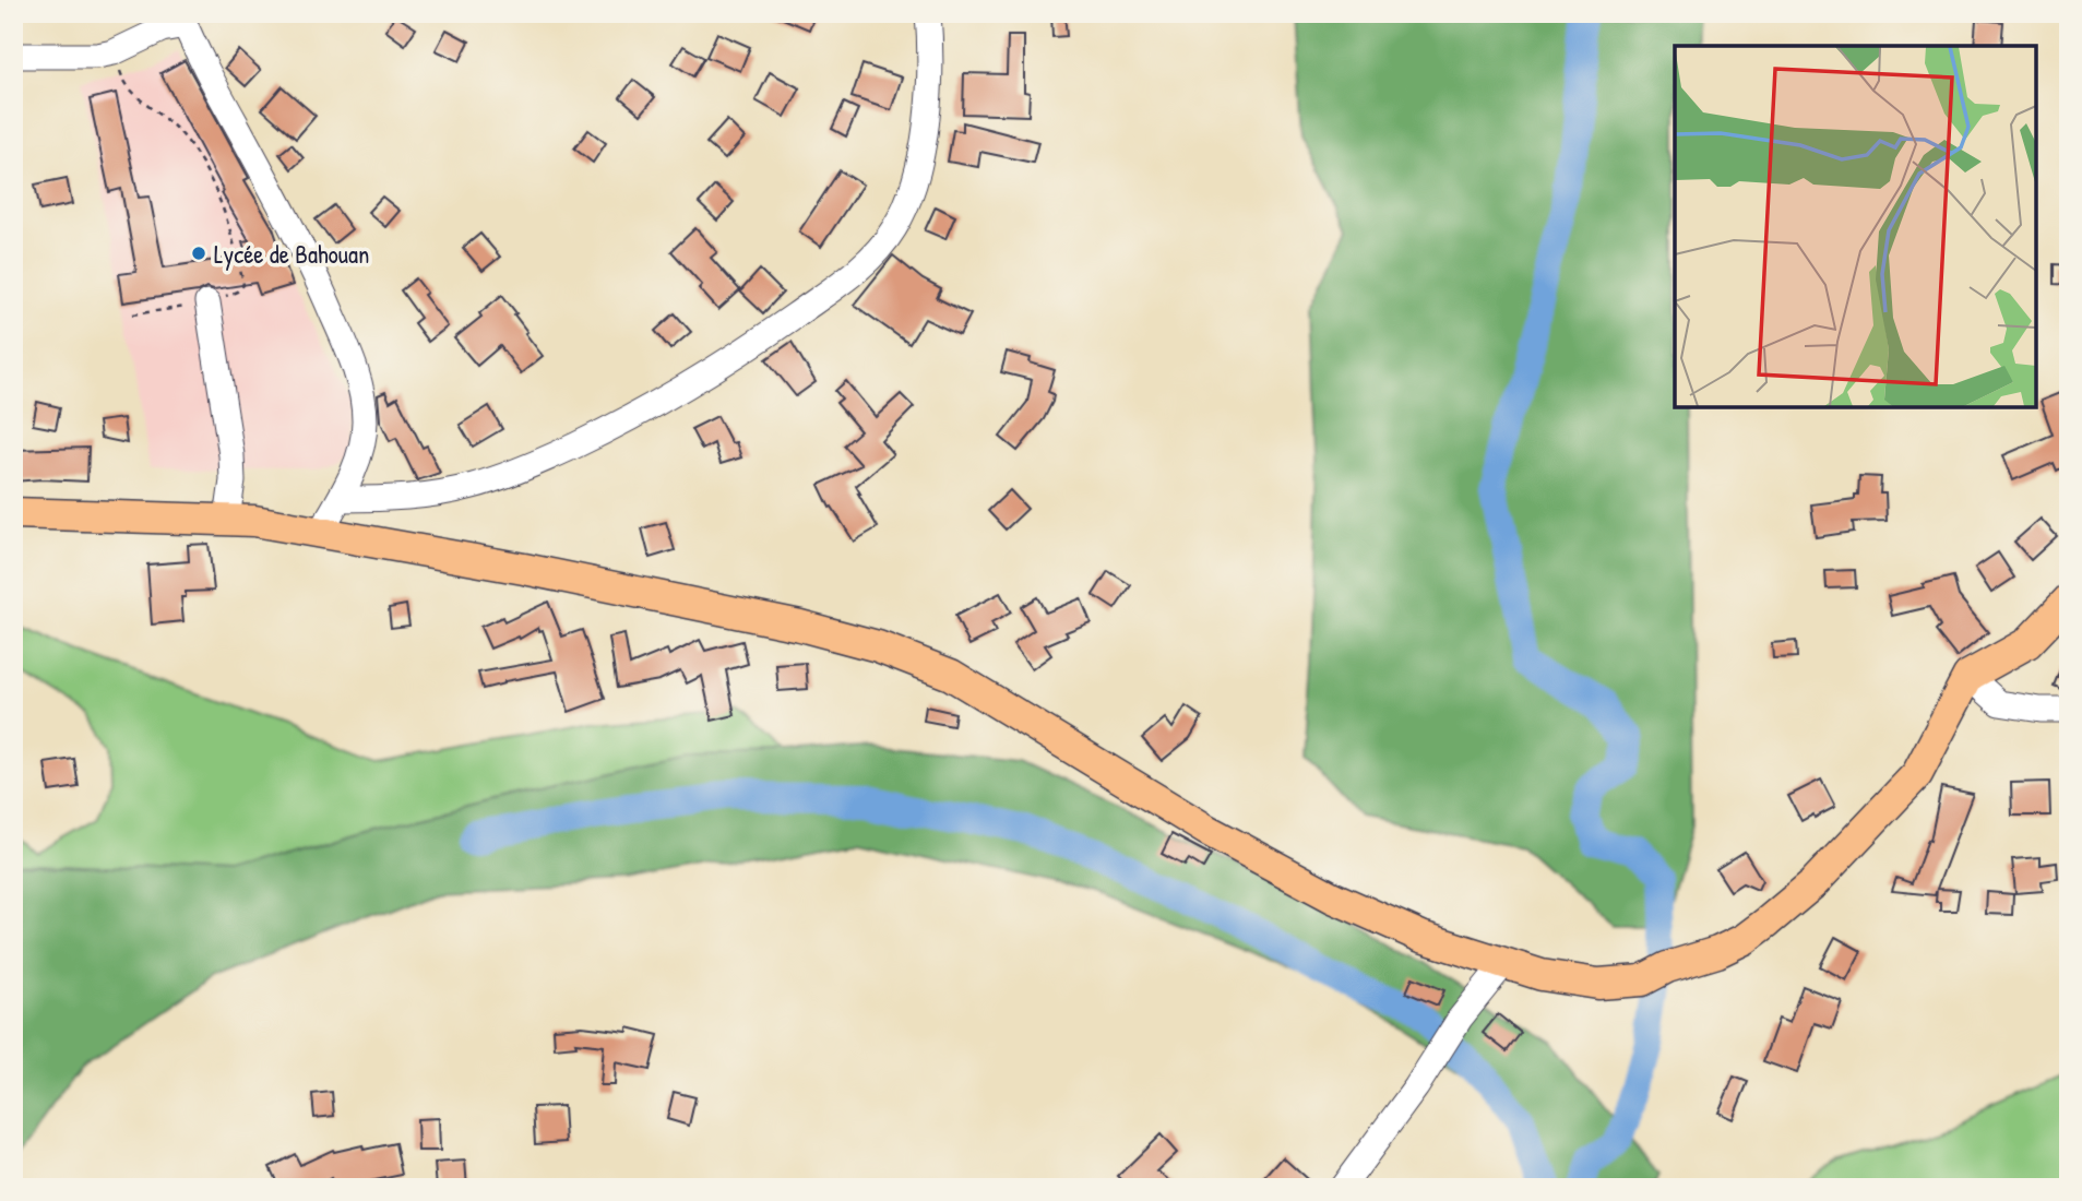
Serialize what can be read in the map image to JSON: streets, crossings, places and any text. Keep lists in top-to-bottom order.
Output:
{
  "places": ["Lycée de Bahouan"]
}
